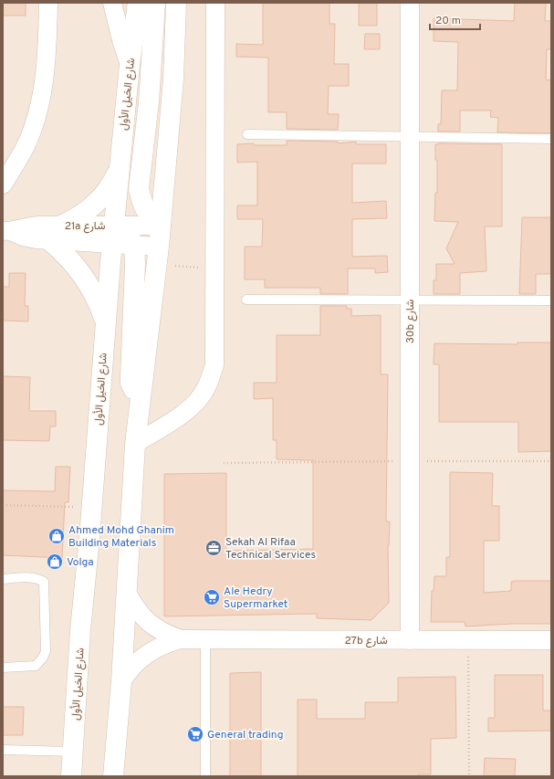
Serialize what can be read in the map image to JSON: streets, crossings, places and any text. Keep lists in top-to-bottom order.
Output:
{
  "streets": {
    "main road": ["شارع الخيل الأول"],
    "street": ["21a شارع", "30b شارع", "27b شارع"]
  },
  "crossings": [
    ["شارع الخيل الأول", "21a شارع"],
    ["30b شارع", "27b شارع"]
  ],
  "places": {
    "shop": ["Ahmed Mohd Ghanim Building Materials", "Volga"],
    "office": ["Sekah Al Rifaa Technical Services"],
    "supermarket": ["Ale Hedry Supermarket", "General trading"]
  },
  "scale_bar": "20 m"
}
